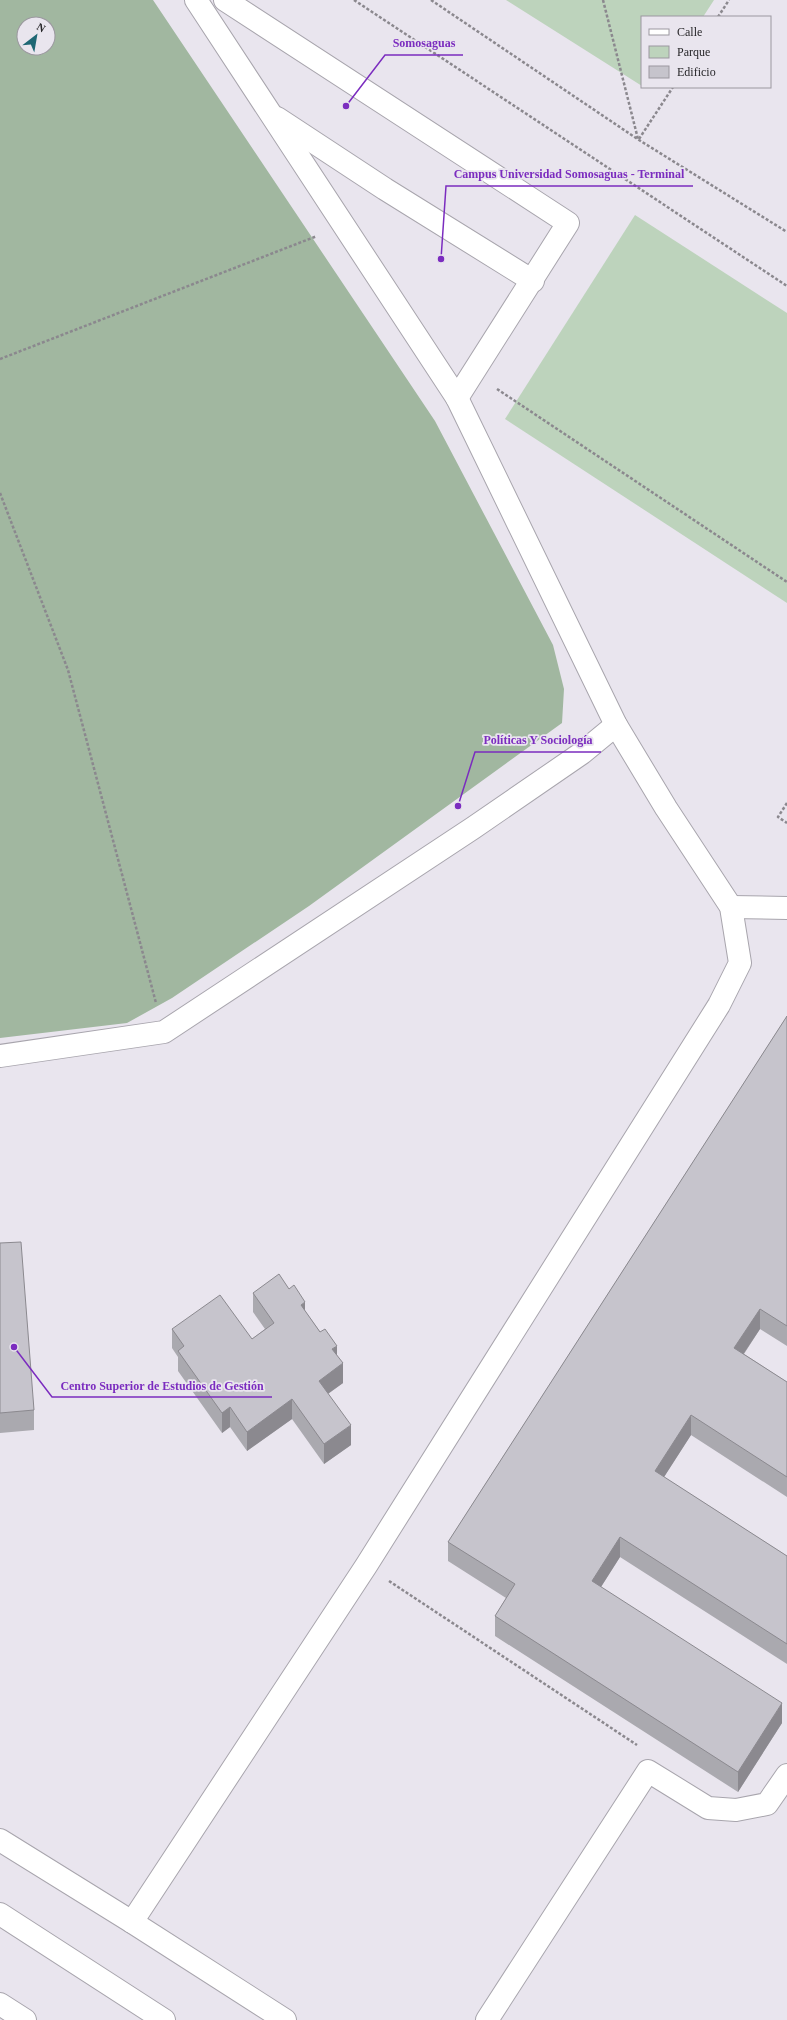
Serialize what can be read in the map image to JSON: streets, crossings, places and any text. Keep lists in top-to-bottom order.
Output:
{
  "places": [
    "Somosaguas",
    "Campus Universidad Somosaguas - Terminal",
    "Políticas Y Sociología",
    "Centro Superior de Estudios de Gestión"
  ],
  "legend": ["Calle", "Parque", "Edificio"],
  "north": "top right"
}
